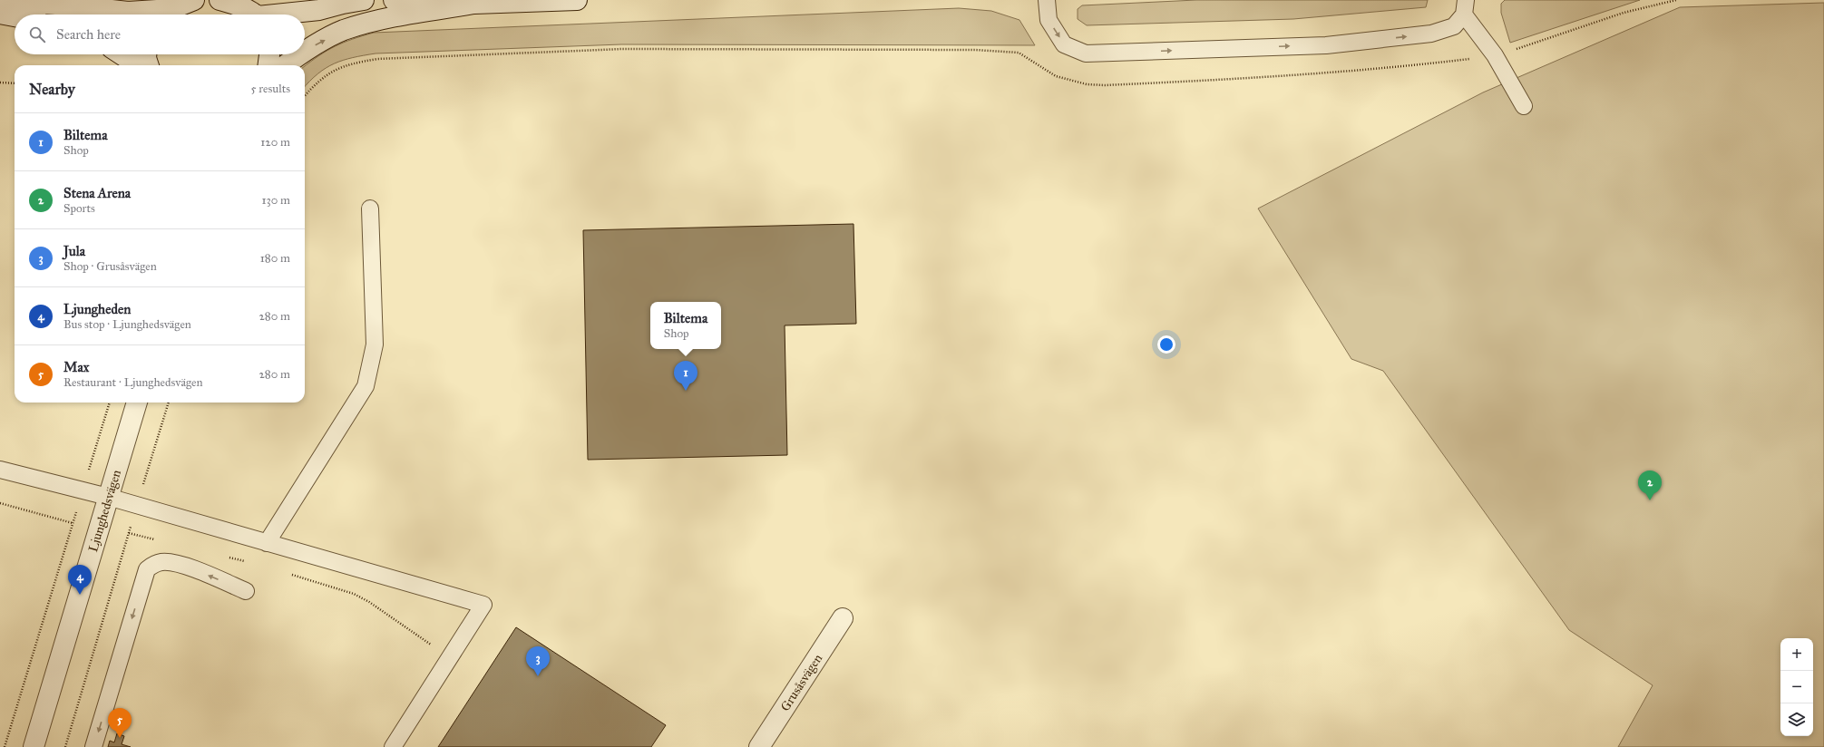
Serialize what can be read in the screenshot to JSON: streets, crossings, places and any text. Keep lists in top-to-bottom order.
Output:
{
  "streets": {
    "main road": ["Ljunghedsvägen", "Grusåsvägen"]
  },
  "page": {
    "search": "Search here",
    "heading": ["Nearby", "5 results"],
    "list": [
      {
        "mark": "1",
        "name": "Biltema",
        "note": "Shop",
        "value": "120 m"
      },
      {
        "mark": "2",
        "name": "Stena Arena",
        "note": "Sports",
        "value": "130 m"
      },
      {
        "mark": "3",
        "name": "Jula",
        "note": "Shop · Grusåsvägen",
        "value": "180 m"
      },
      {
        "mark": "4",
        "name": "Ljungheden",
        "note": "Bus stop · Ljunghedsvägen",
        "value": "280 m"
      },
      {
        "mark": "5",
        "name": "Max",
        "note": "Restaurant · Ljunghedsvägen",
        "value": "280 m"
      }
    ],
    "popup": ["Biltema", "Shop"],
    "pins": [
      "1",
      "2",
      "4",
      "3",
      "5"
    ],
    "map_buttons": ["+", "−"]
  }
}
